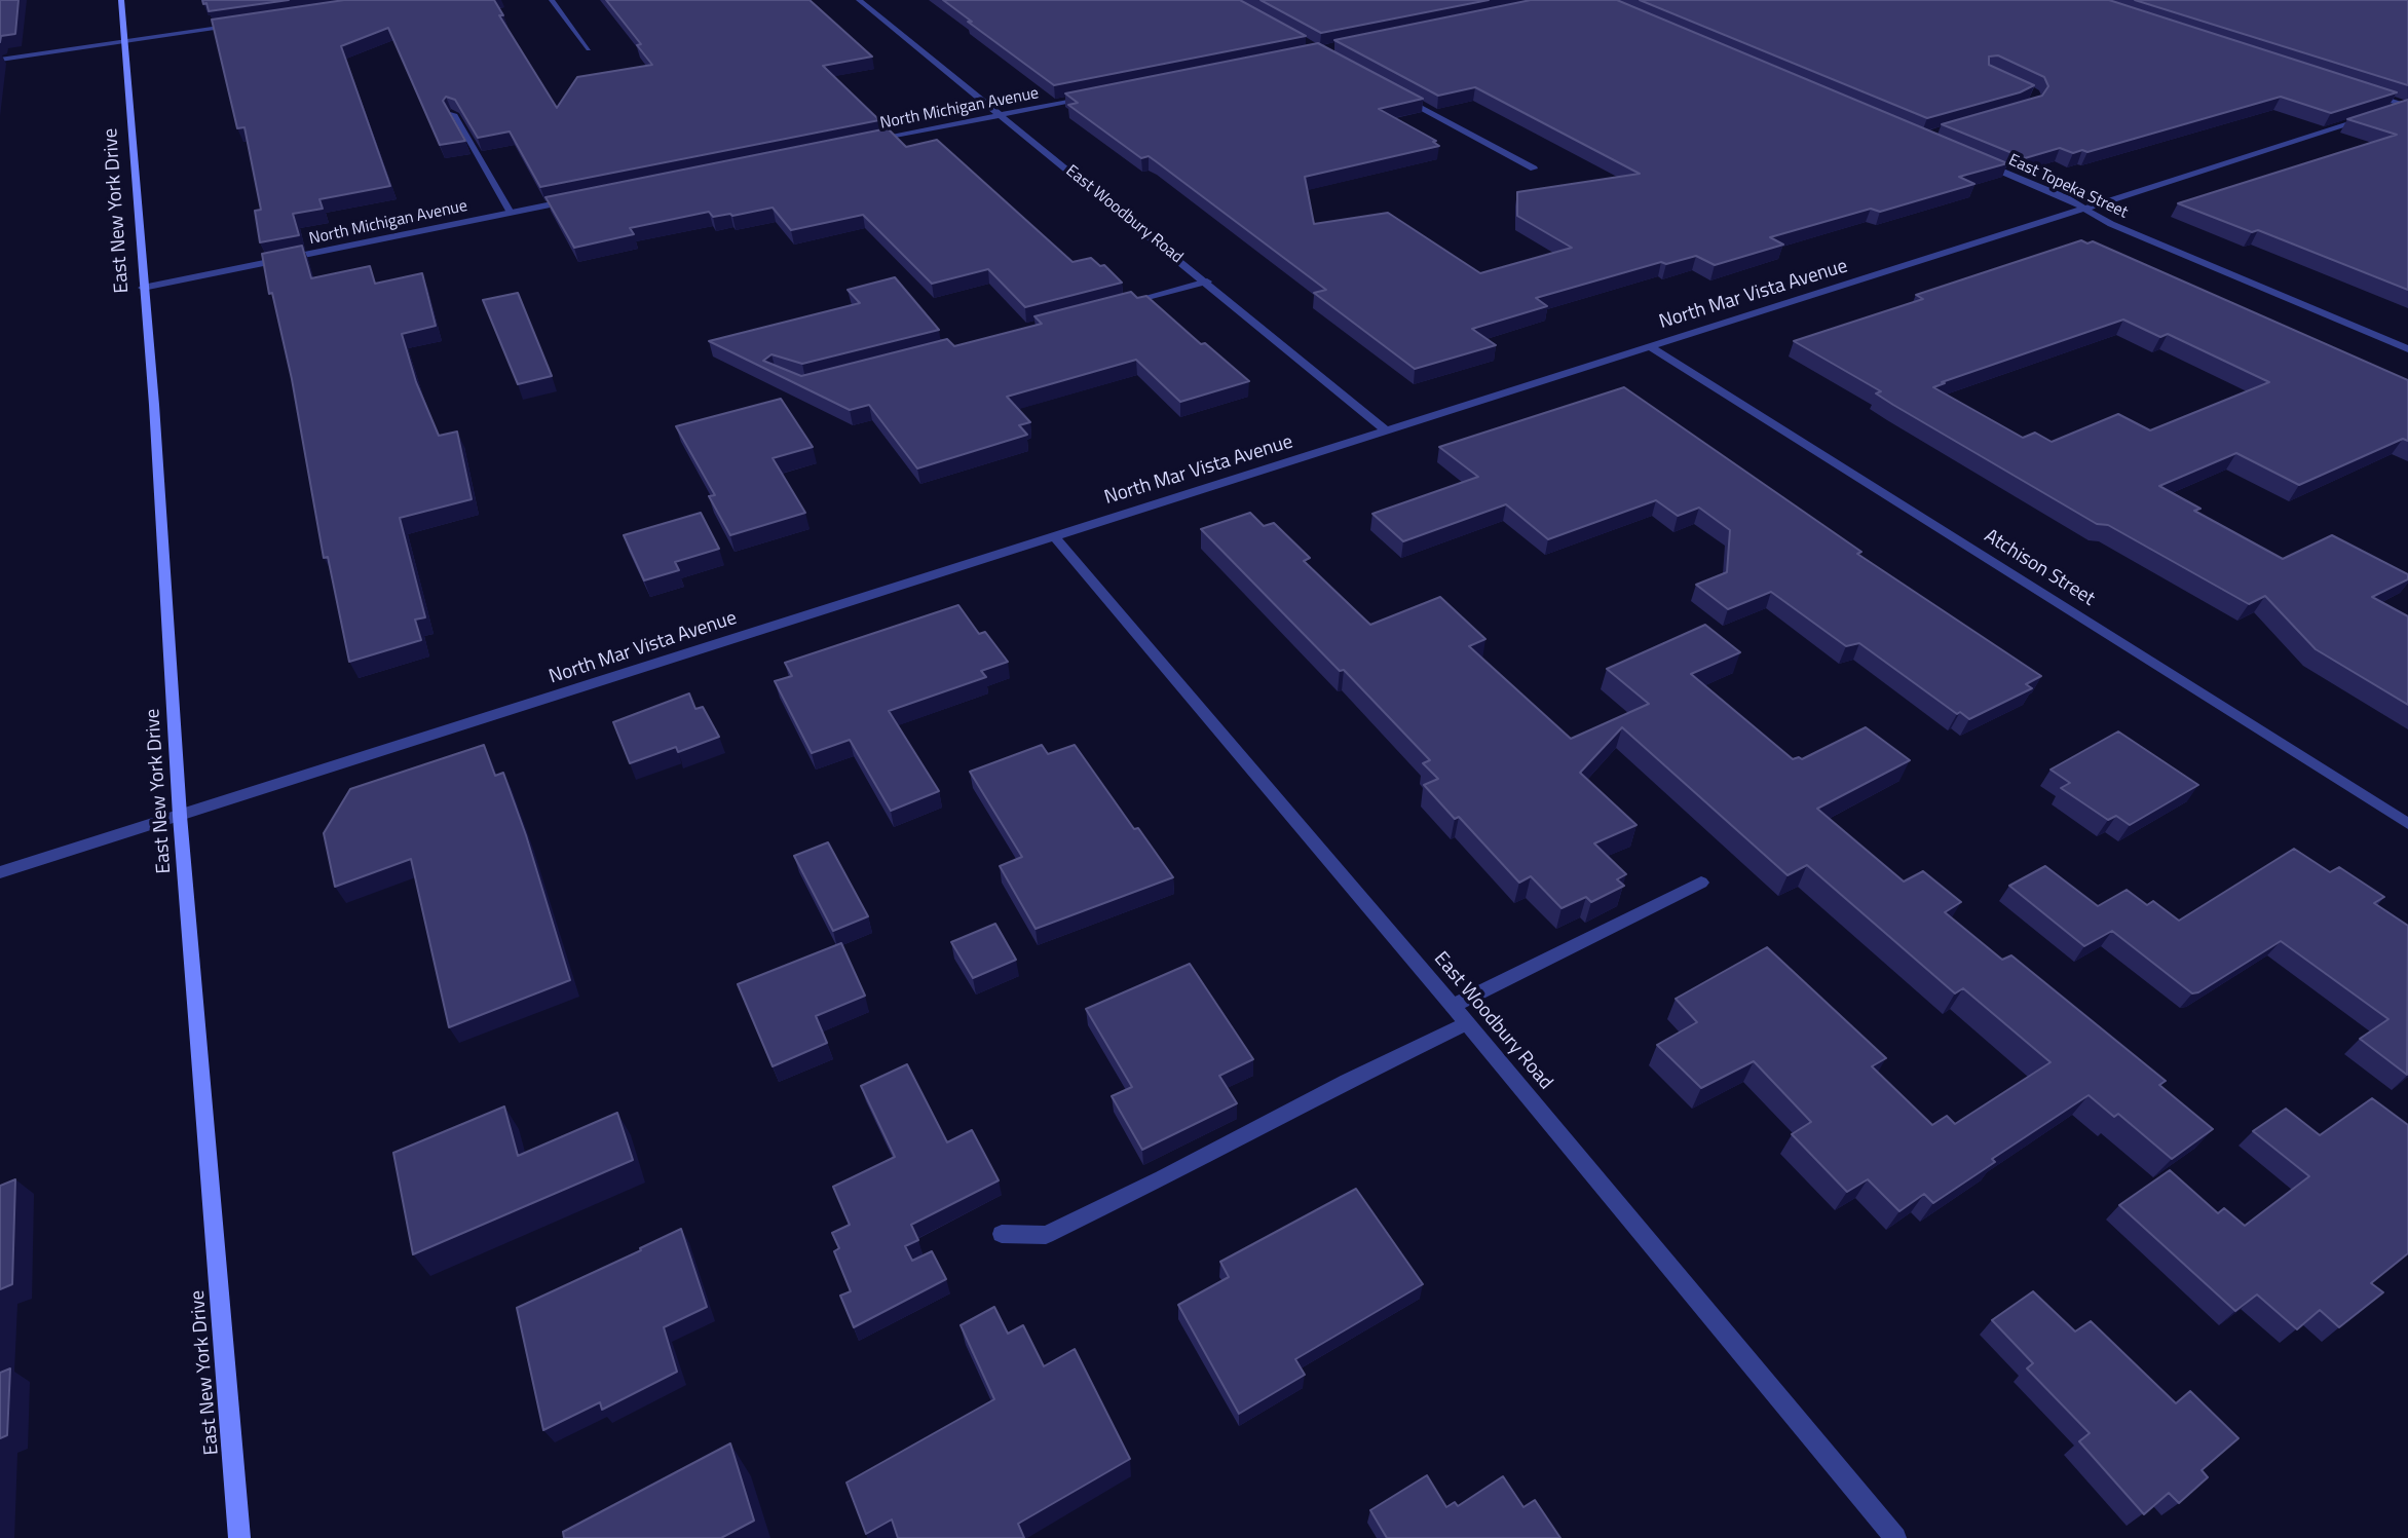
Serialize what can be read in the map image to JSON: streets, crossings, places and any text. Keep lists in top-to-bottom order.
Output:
{
  "streets": {
    "street": [
      "North Michigan Avenue",
      "East Topeka Street",
      "East New York Drive",
      "East Woodbury Road",
      "North Mar Vista Avenue",
      "Atchison Street"
    ]
  },
  "crossings": [
    ["North Michigan Avenue", "East New York Drive"],
    ["North Michigan Avenue", "East Woodbury Road"],
    ["East Topeka Street", "North Mar Vista Avenue"],
    ["East New York Drive", "North Mar Vista Avenue"],
    ["East Woodbury Road", "North Mar Vista Avenue"],
    ["North Mar Vista Avenue", "Atchison Street"]
  ]
}
